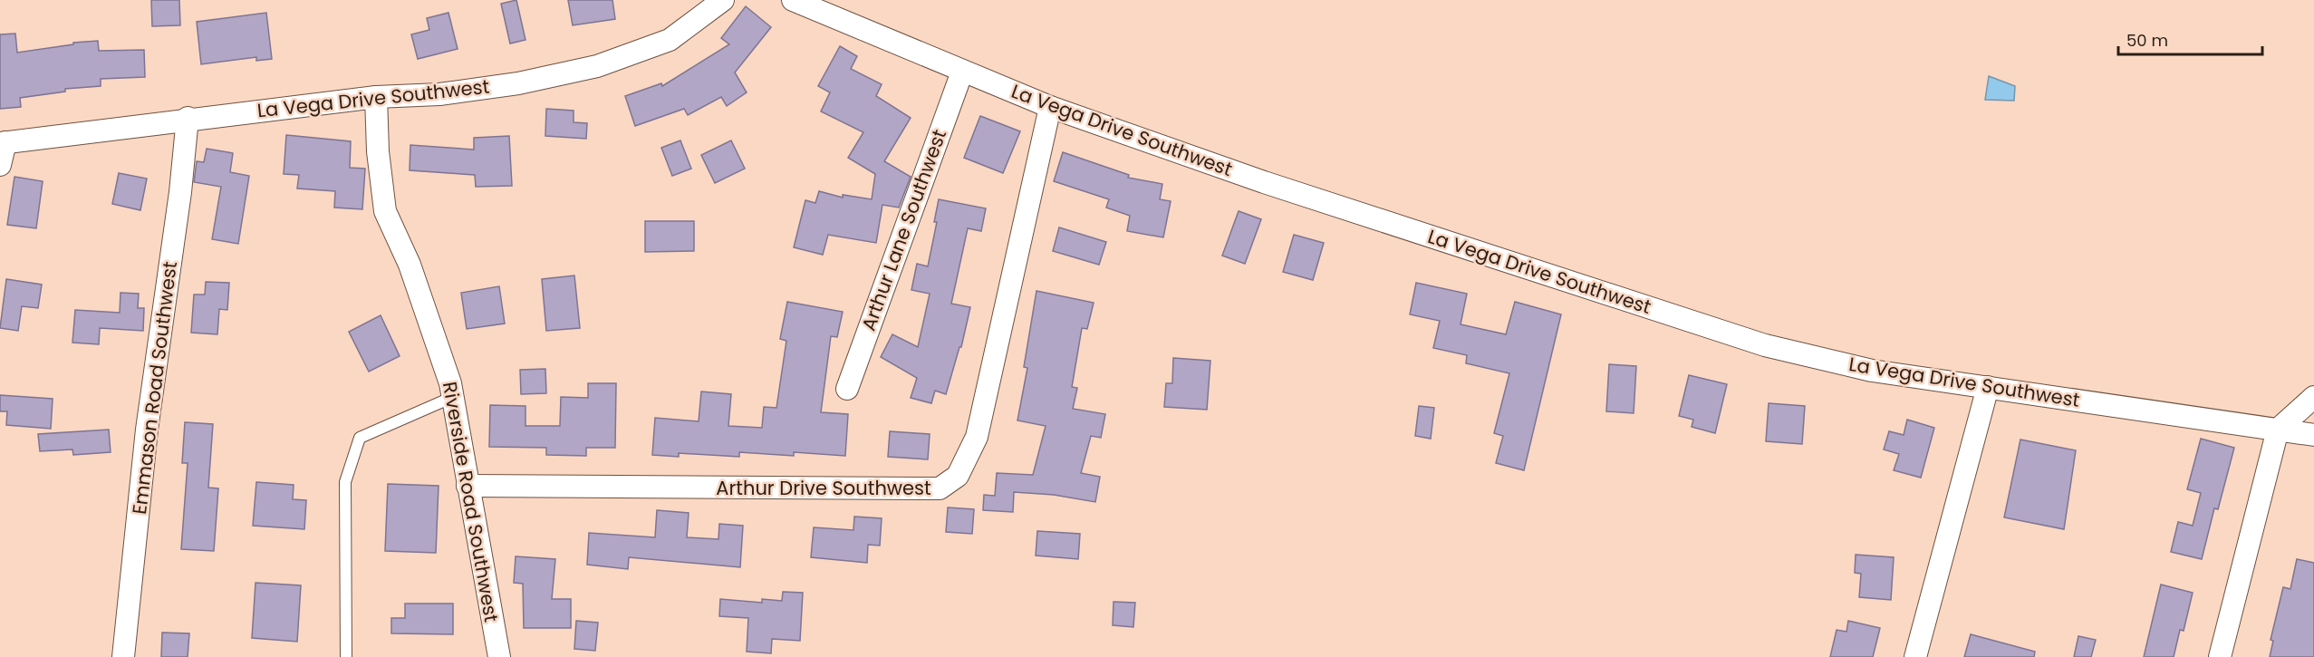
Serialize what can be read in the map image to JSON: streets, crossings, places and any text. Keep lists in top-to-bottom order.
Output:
{
  "streets": {
    "street": [
      "La Vega Drive Southwest",
      "Arthur Lane Southwest",
      "Emmason Road Southwest",
      "Arthur Drive Southwest",
      "Riverside Road Southwest"
    ]
  },
  "crossings": [
    ["La Vega Drive Southwest", "Arthur Lane Southwest"],
    ["La Vega Drive Southwest", "Emmason Road Southwest"],
    ["La Vega Drive Southwest", "Arthur Drive Southwest"],
    ["La Vega Drive Southwest", "Riverside Road Southwest"],
    ["Arthur Drive Southwest", "Riverside Road Southwest"]
  ],
  "scale_bar": "50 m"
}
